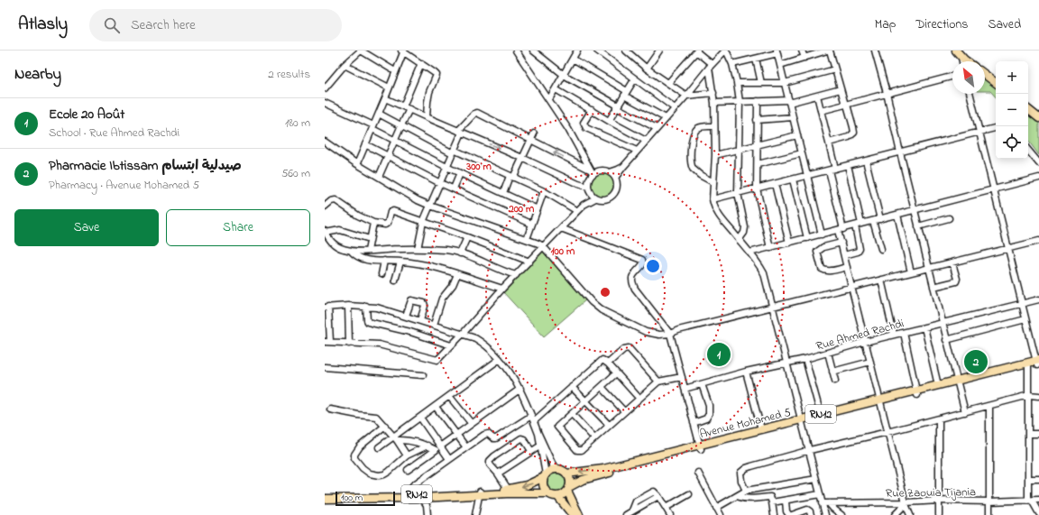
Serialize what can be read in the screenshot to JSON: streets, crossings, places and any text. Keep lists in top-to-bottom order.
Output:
{
  "streets": {
    "main road": ["RN12", "Avenue Mohamed 5"],
    "street": ["Rue Ahmed Rachdi", "Rue Zaouia Tijania"]
  },
  "crossings": [
    ["RN12", "Avenue Mohamed 5"]
  ],
  "scale_bar": "100 m",
  "north": "top left",
  "page": {
    "header": "Atlasly",
    "search": "Search here",
    "nav": ["Map", "Directions", "Saved"],
    "heading": ["Nearby", "2 results"],
    "map_buttons": ["+", "−"],
    "list": [
      {
        "mark": "1",
        "name": "Ecole 20 Août",
        "note": "School · Rue Ahmed Rachdi",
        "value": "180 m"
      },
      {
        "mark": "2",
        "name": "Pharmacie Ibtissam صيدلية ابتسام",
        "note": "Pharmacy · Avenue Mohamed 5",
        "value": "560 m"
      }
    ],
    "buttons": ["Save", "Share"],
    "pins": ["1", "2"],
    "scale": "100 m"
  },
  "rings": ["300 m", "200 m", "100 m"]
}
